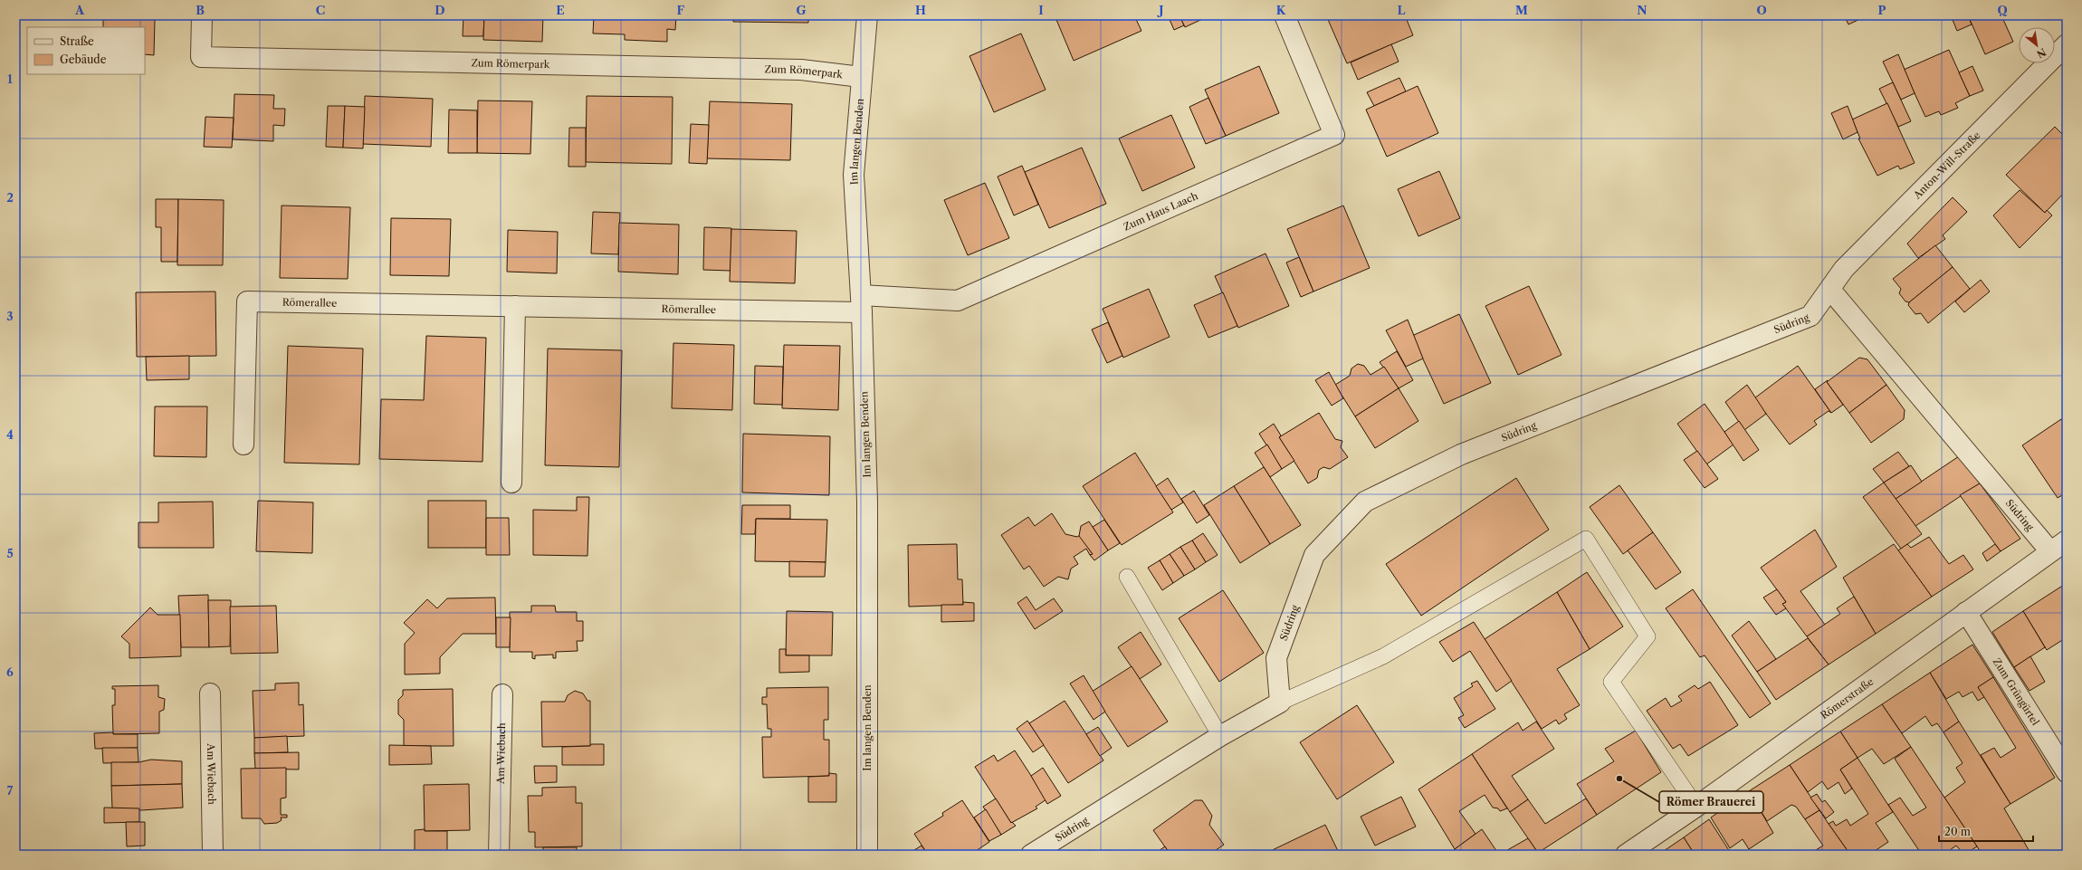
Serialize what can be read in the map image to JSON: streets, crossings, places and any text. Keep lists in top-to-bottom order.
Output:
{
  "streets": {
    "street": [
      "Zum Römerpark",
      "Im langen Benden",
      "Anton-Will-Straße",
      "Zum Haus Laach",
      "Römerallee",
      "Südring",
      "Zum Grüngürtel",
      "Römerstraße",
      "Am Wiebach"
    ]
  },
  "crossings": [
    ["Zum Römerpark", "Im langen Benden"],
    ["Im langen Benden", "Zum Haus Laach"],
    ["Im langen Benden", "Römerallee"],
    ["Anton-Will-Straße", "Südring"],
    ["Zum Haus Laach", "Römerallee"],
    ["Südring", "Römerstraße"],
    ["Zum Grüngürtel", "Römerstraße"]
  ],
  "places": ["Römer Brauerei"],
  "legend": ["Straße", "Gebäude"],
  "scale_bar": "20 m",
  "north": "bottom right",
  "grid": {
    "columns": [
      "A",
      "B",
      "C",
      "D",
      "E",
      "F",
      "G",
      "H",
      "I",
      "J",
      "K",
      "L",
      "M",
      "N",
      "O",
      "P",
      "Q"
    ],
    "rows": [
      "1",
      "2",
      "3",
      "4",
      "5",
      "6",
      "7"
    ]
  }
}
